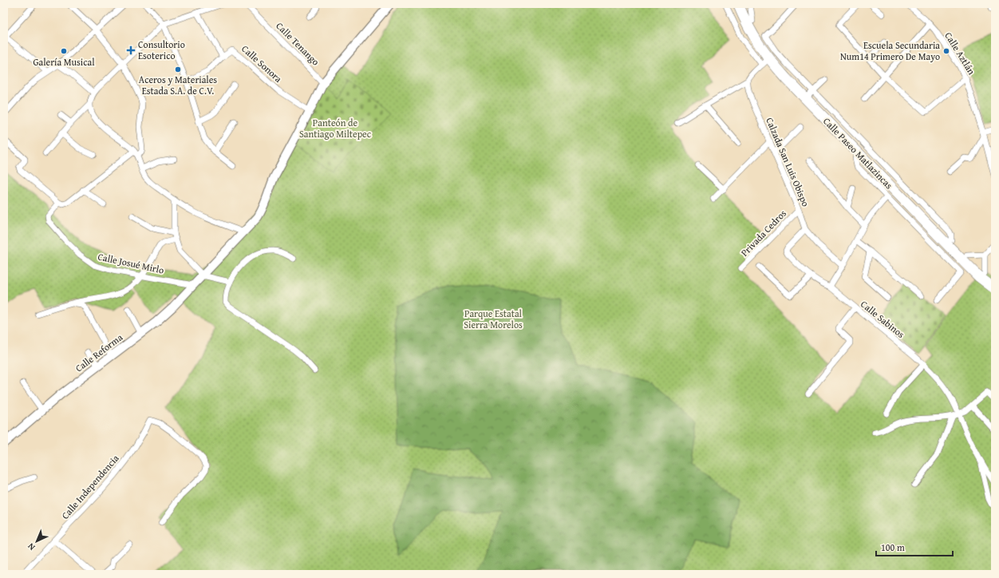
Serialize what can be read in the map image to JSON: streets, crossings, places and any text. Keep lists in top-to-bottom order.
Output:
{
  "streets": {
    "highway": ["Calle Paseo Matlazincas"],
    "street": [
      "Calle Tenango",
      "Calle Aztlán",
      "Calle Sonora",
      "Calzada San Luis Obispo",
      "Privada Cedros",
      "Calle Josué Mirlo",
      "Calle Sabinos",
      "Calle Reforma",
      "Calle Independencia"
    ]
  },
  "crossings": [
    ["Calle Tenango", "Calle Reforma"],
    ["Calle Sonora", "Calle Reforma"],
    ["Calzada San Luis Obispo", "Privada Cedros"],
    ["Calzada San Luis Obispo", "Calle Sabinos"],
    ["Calle Josué Mirlo", "Calle Reforma"]
  ],
  "parks": ["Panteón de Santiago Miltepec", "Parque Estatal Sierra Morelos"],
  "places": {
    "health": ["Consultorio Esoterico"],
    "other": ["Galería Musical", "Escuela Secundaria Num14 Primero De Mayo", "Aceros y Materiales Estada S.A. de C.V."]
  },
  "scale_bar": "100 m",
  "north": "bottom left"
}
